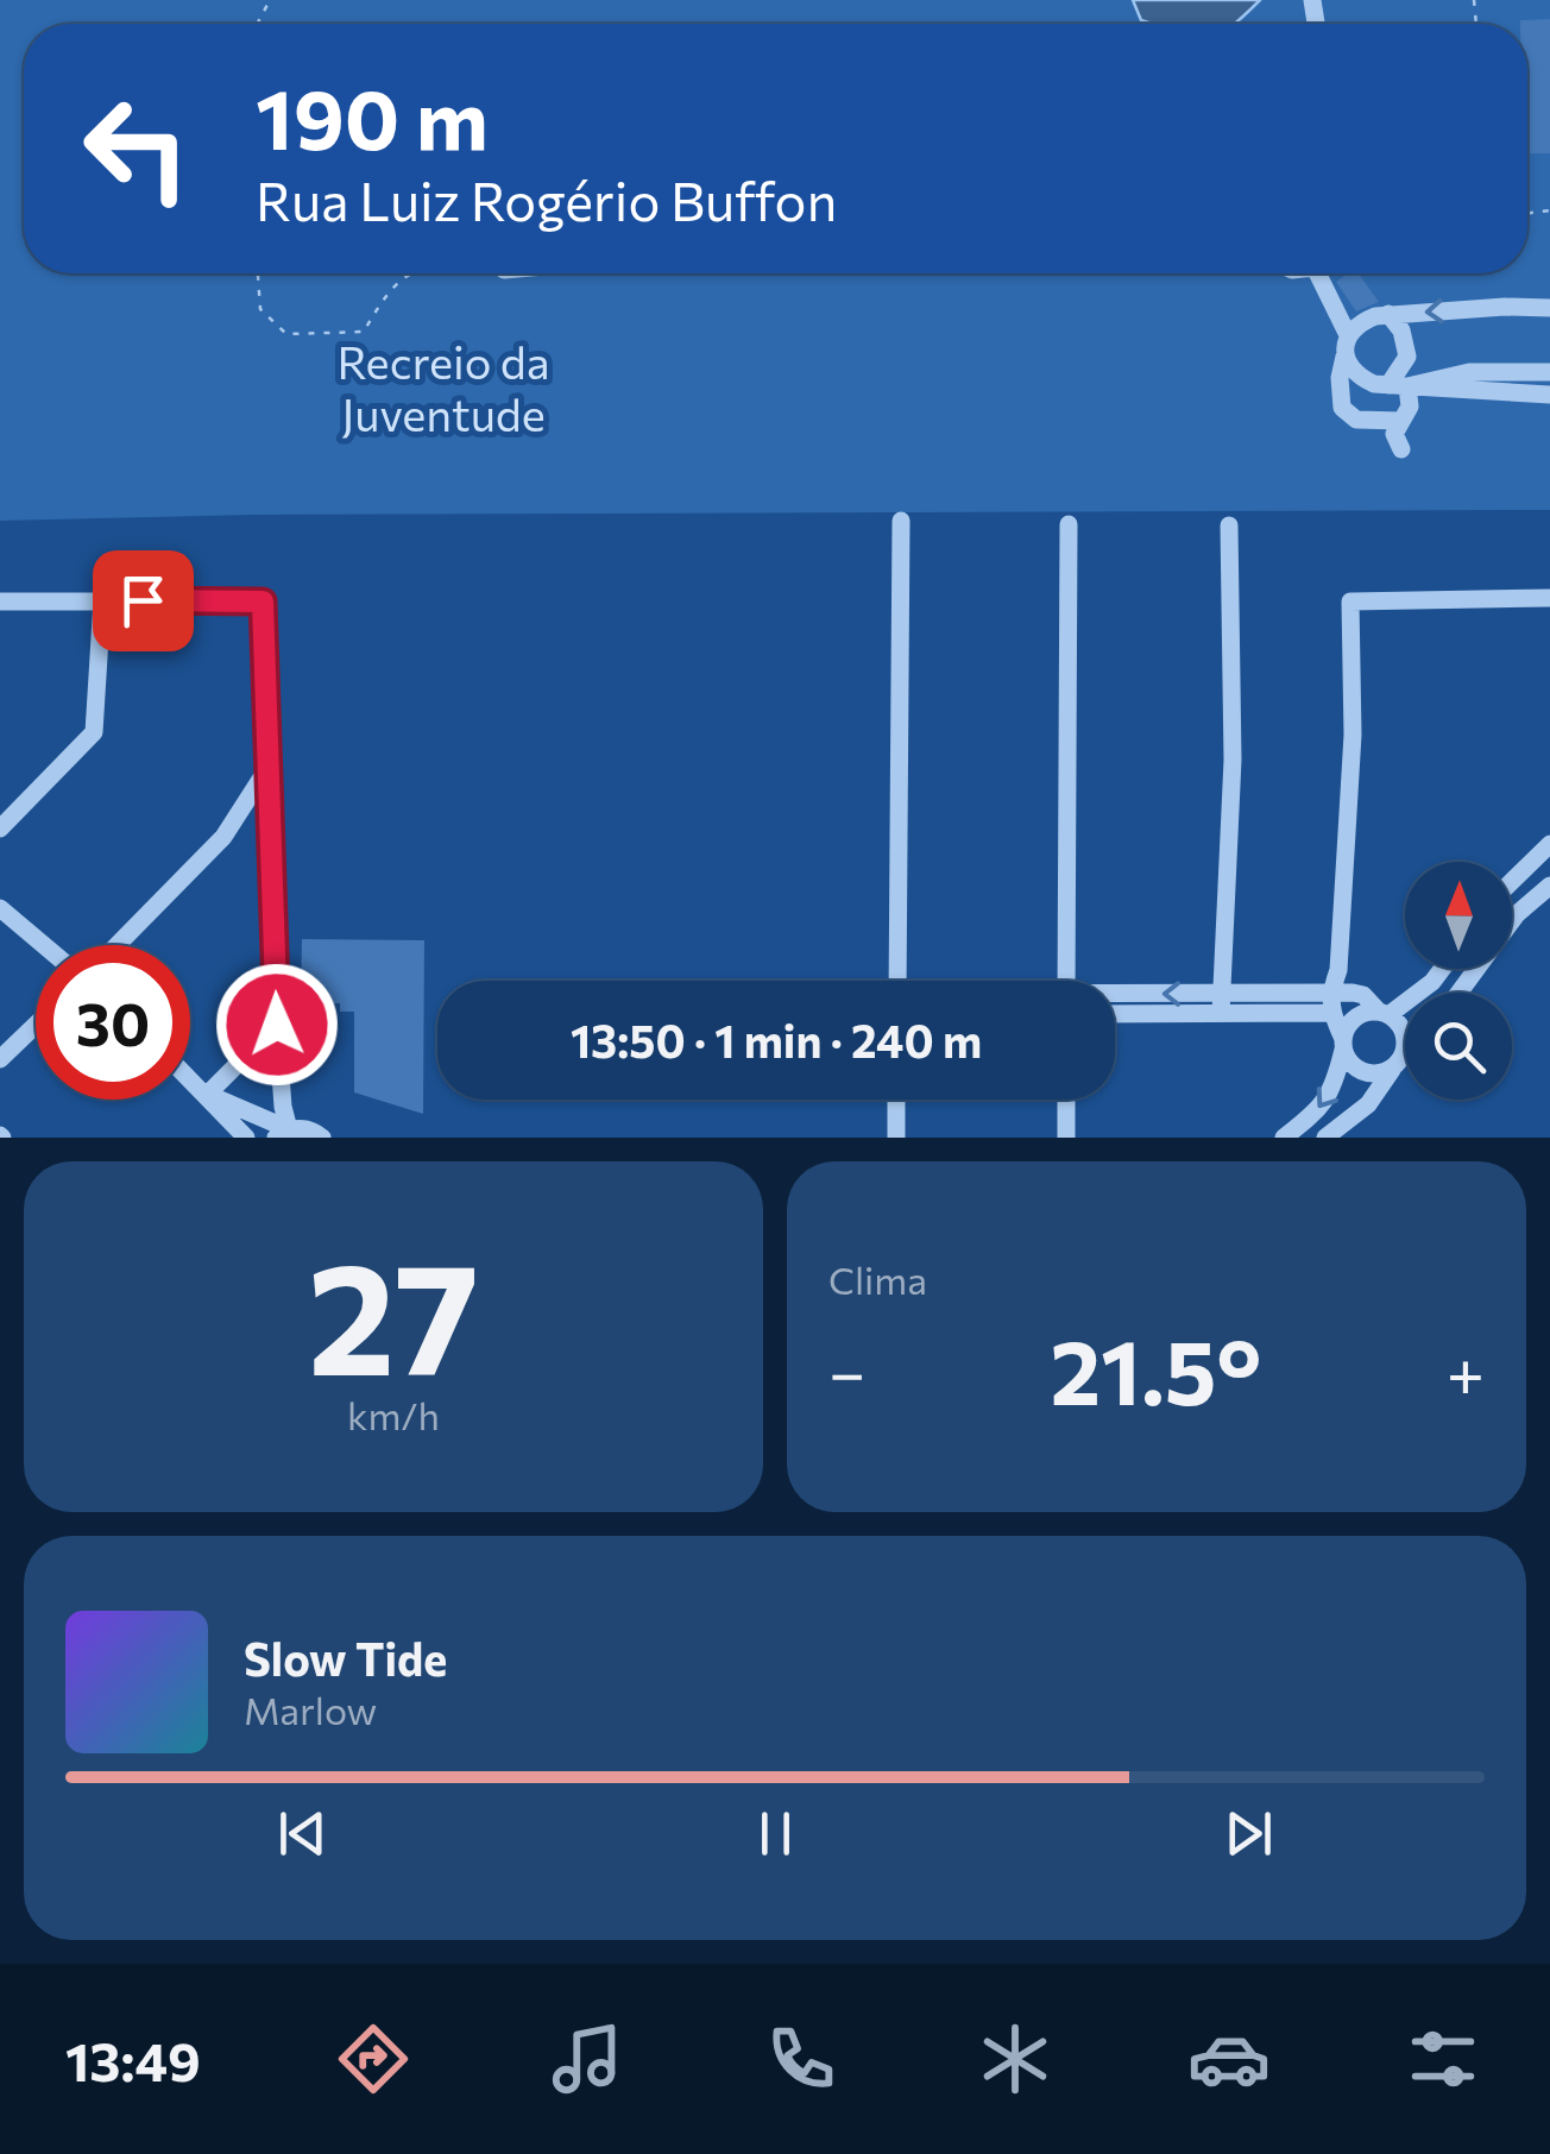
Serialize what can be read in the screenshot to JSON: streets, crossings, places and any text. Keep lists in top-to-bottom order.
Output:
{
  "parks": ["Recreio da Juventude"],
  "north": "top",
  "page": {
    "turn": ["190 m", "Rua Luiz Rogério Buffon"],
    "limit": "30",
    "trip": "13:50 · 1 min · 240 m",
    "tile": [
      ["27", "km/h"],
      "Clima"
    ],
    "heat": ["−", "21.5°", "+"],
    "song": ["Slow Tide", "Marlow"],
    "tabs": "13:49"
  }
}
